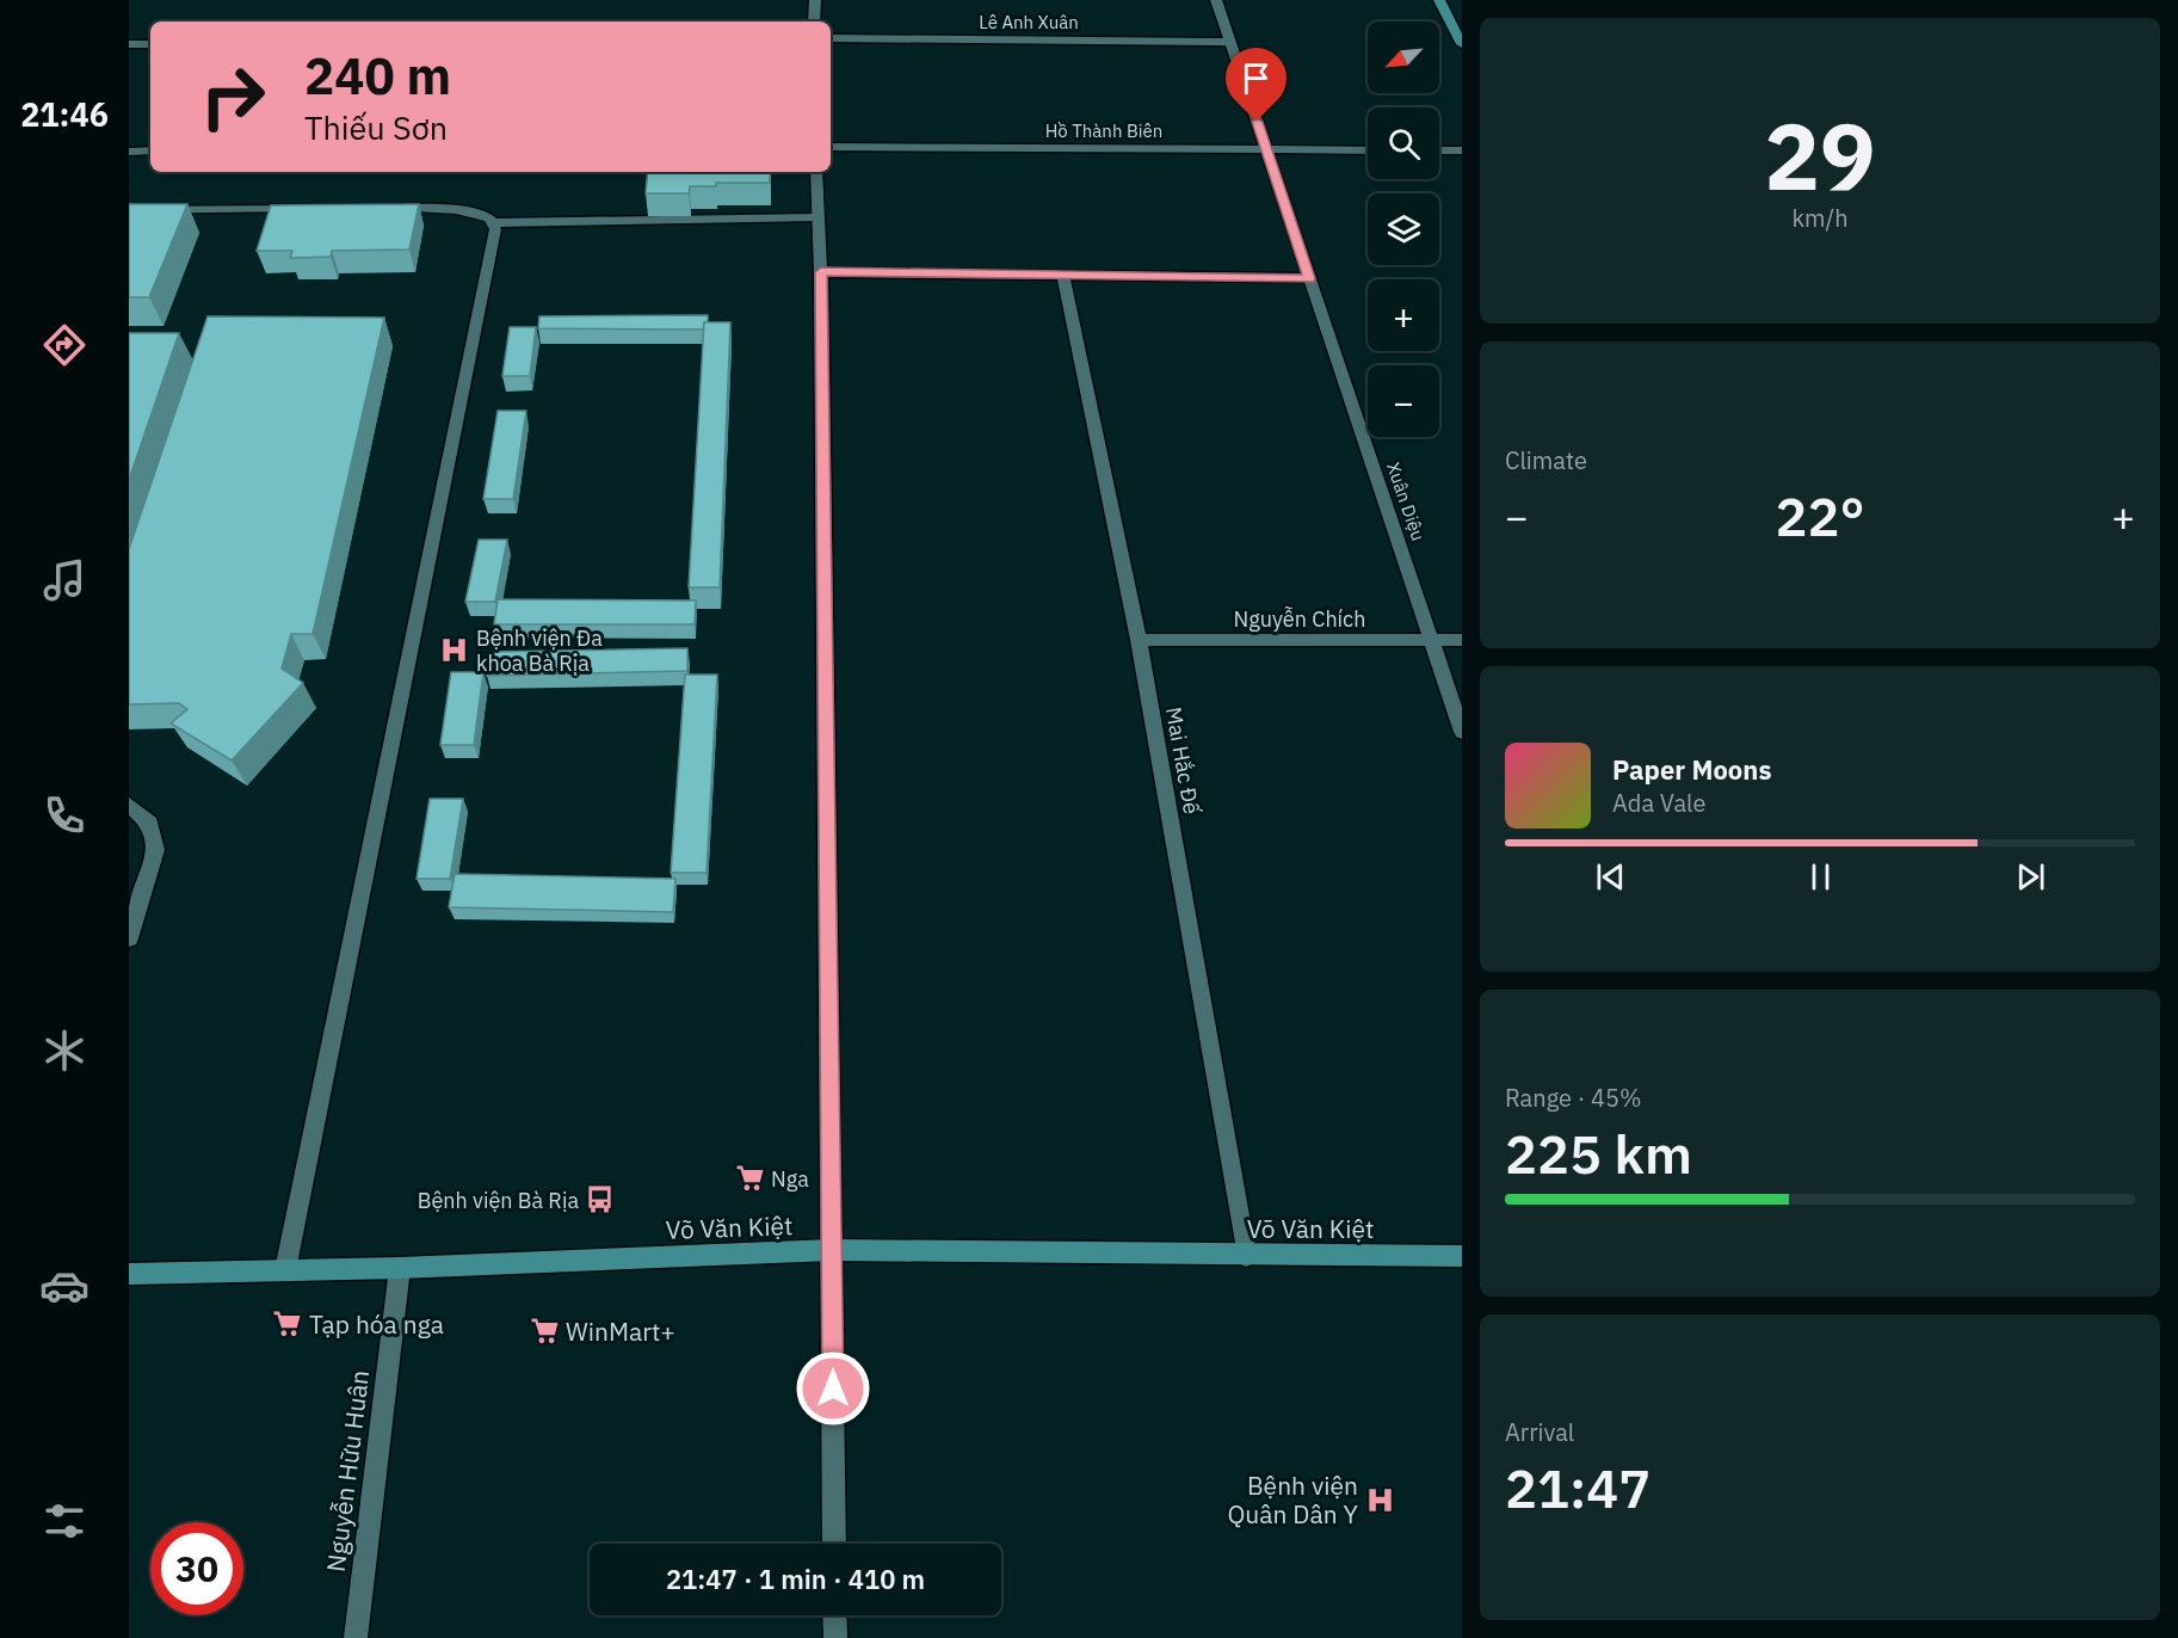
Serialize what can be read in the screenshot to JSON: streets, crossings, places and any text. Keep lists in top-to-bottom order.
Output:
{
  "streets": {
    "street": [
      "Lê Anh Xuân",
      "Hồ Thành Biên",
      "Xuân Diệu",
      "Nguyễn Chích",
      "Mai Hắc Đế",
      "Võ Văn Kiệt",
      "Nguyễn Hữu Huân"
    ]
  },
  "crossings": [
    ["Lê Anh Xuân", "Xuân Diệu"],
    ["Hồ Thành Biên", "Xuân Diệu"],
    ["Xuân Diệu", "Nguyễn Chích"],
    ["Nguyễn Chích", "Mai Hắc Đế"],
    ["Mai Hắc Đế", "Võ Văn Kiệt"],
    ["Võ Văn Kiệt", "Nguyễn Hữu Huân"]
  ],
  "places": {
    "hospital": ["Bệnh viện Đa khoa Bà Rịa", "Bệnh viện Quân Dân Y"],
    "supermarket": ["Nga", "Tạp hóa nga", "WinMart+"],
    "bus stop": ["Bệnh viện Bà Rịa"]
  },
  "north": "bottom left",
  "page": {
    "tabs": "21:46",
    "tile": [
      ["29", "km/h"],
      "Climate",
      ["Range · 45%", "225 km"],
      ["Arrival", "21:47"]
    ],
    "map_buttons": ["+", "−"],
    "turn": ["240 m", "Thiếu Sơn"],
    "heat": ["−", "22°", "+"],
    "song": ["Paper Moons", "Ada Vale"],
    "limit": "30",
    "trip": "21:47 · 1 min · 410 m"
  }
}
